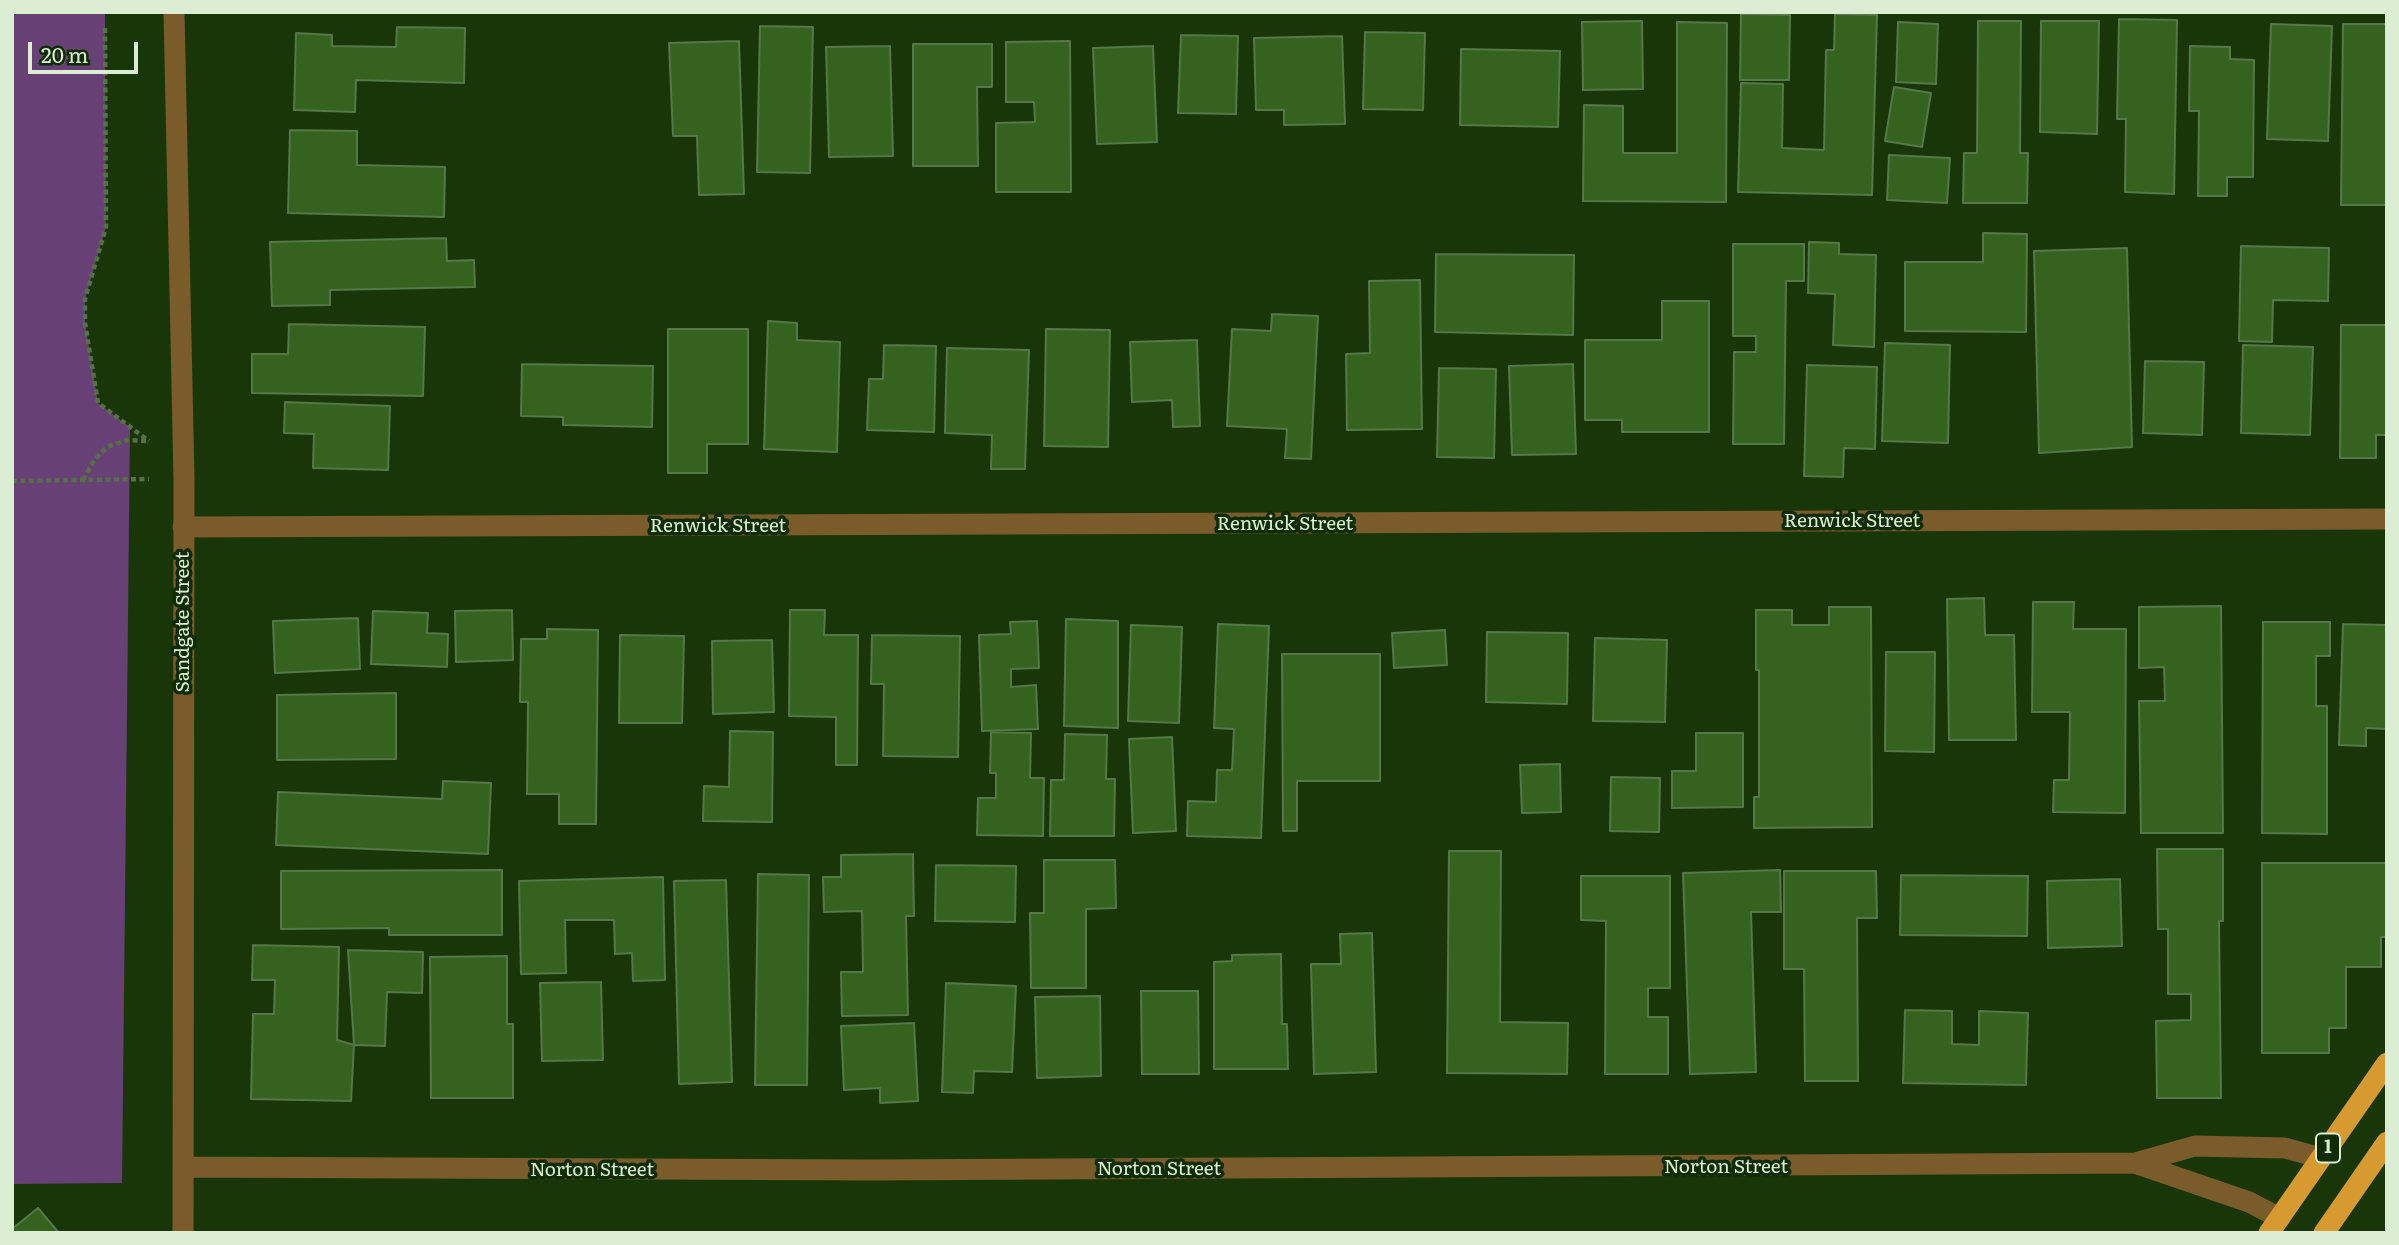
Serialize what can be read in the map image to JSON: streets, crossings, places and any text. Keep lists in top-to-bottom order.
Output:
{
  "streets": {
    "highway": ["1"],
    "street": ["Renwick Street", "Sandgate Street", "Norton Street"]
  },
  "crossings": [
    ["Renwick Street", "Sandgate Street"],
    ["Sandgate Street", "Norton Street"],
    ["1", "Norton Street"]
  ],
  "scale_bar": "20 m"
}
